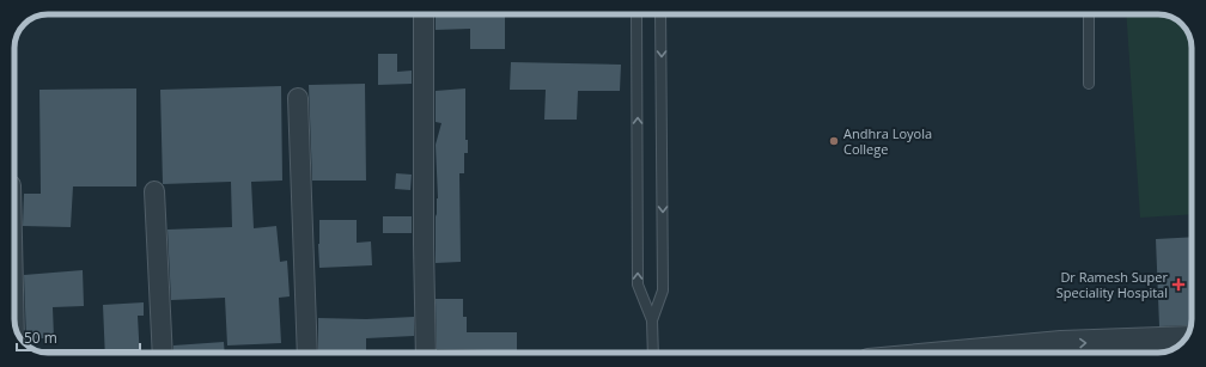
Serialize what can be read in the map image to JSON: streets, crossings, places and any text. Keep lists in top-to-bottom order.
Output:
{
  "places": {
    "other": ["Andhra Loyola College"],
    "health": ["Dr Ramesh Super Speciality Hospital"]
  },
  "scale_bar": "50 m"
}
